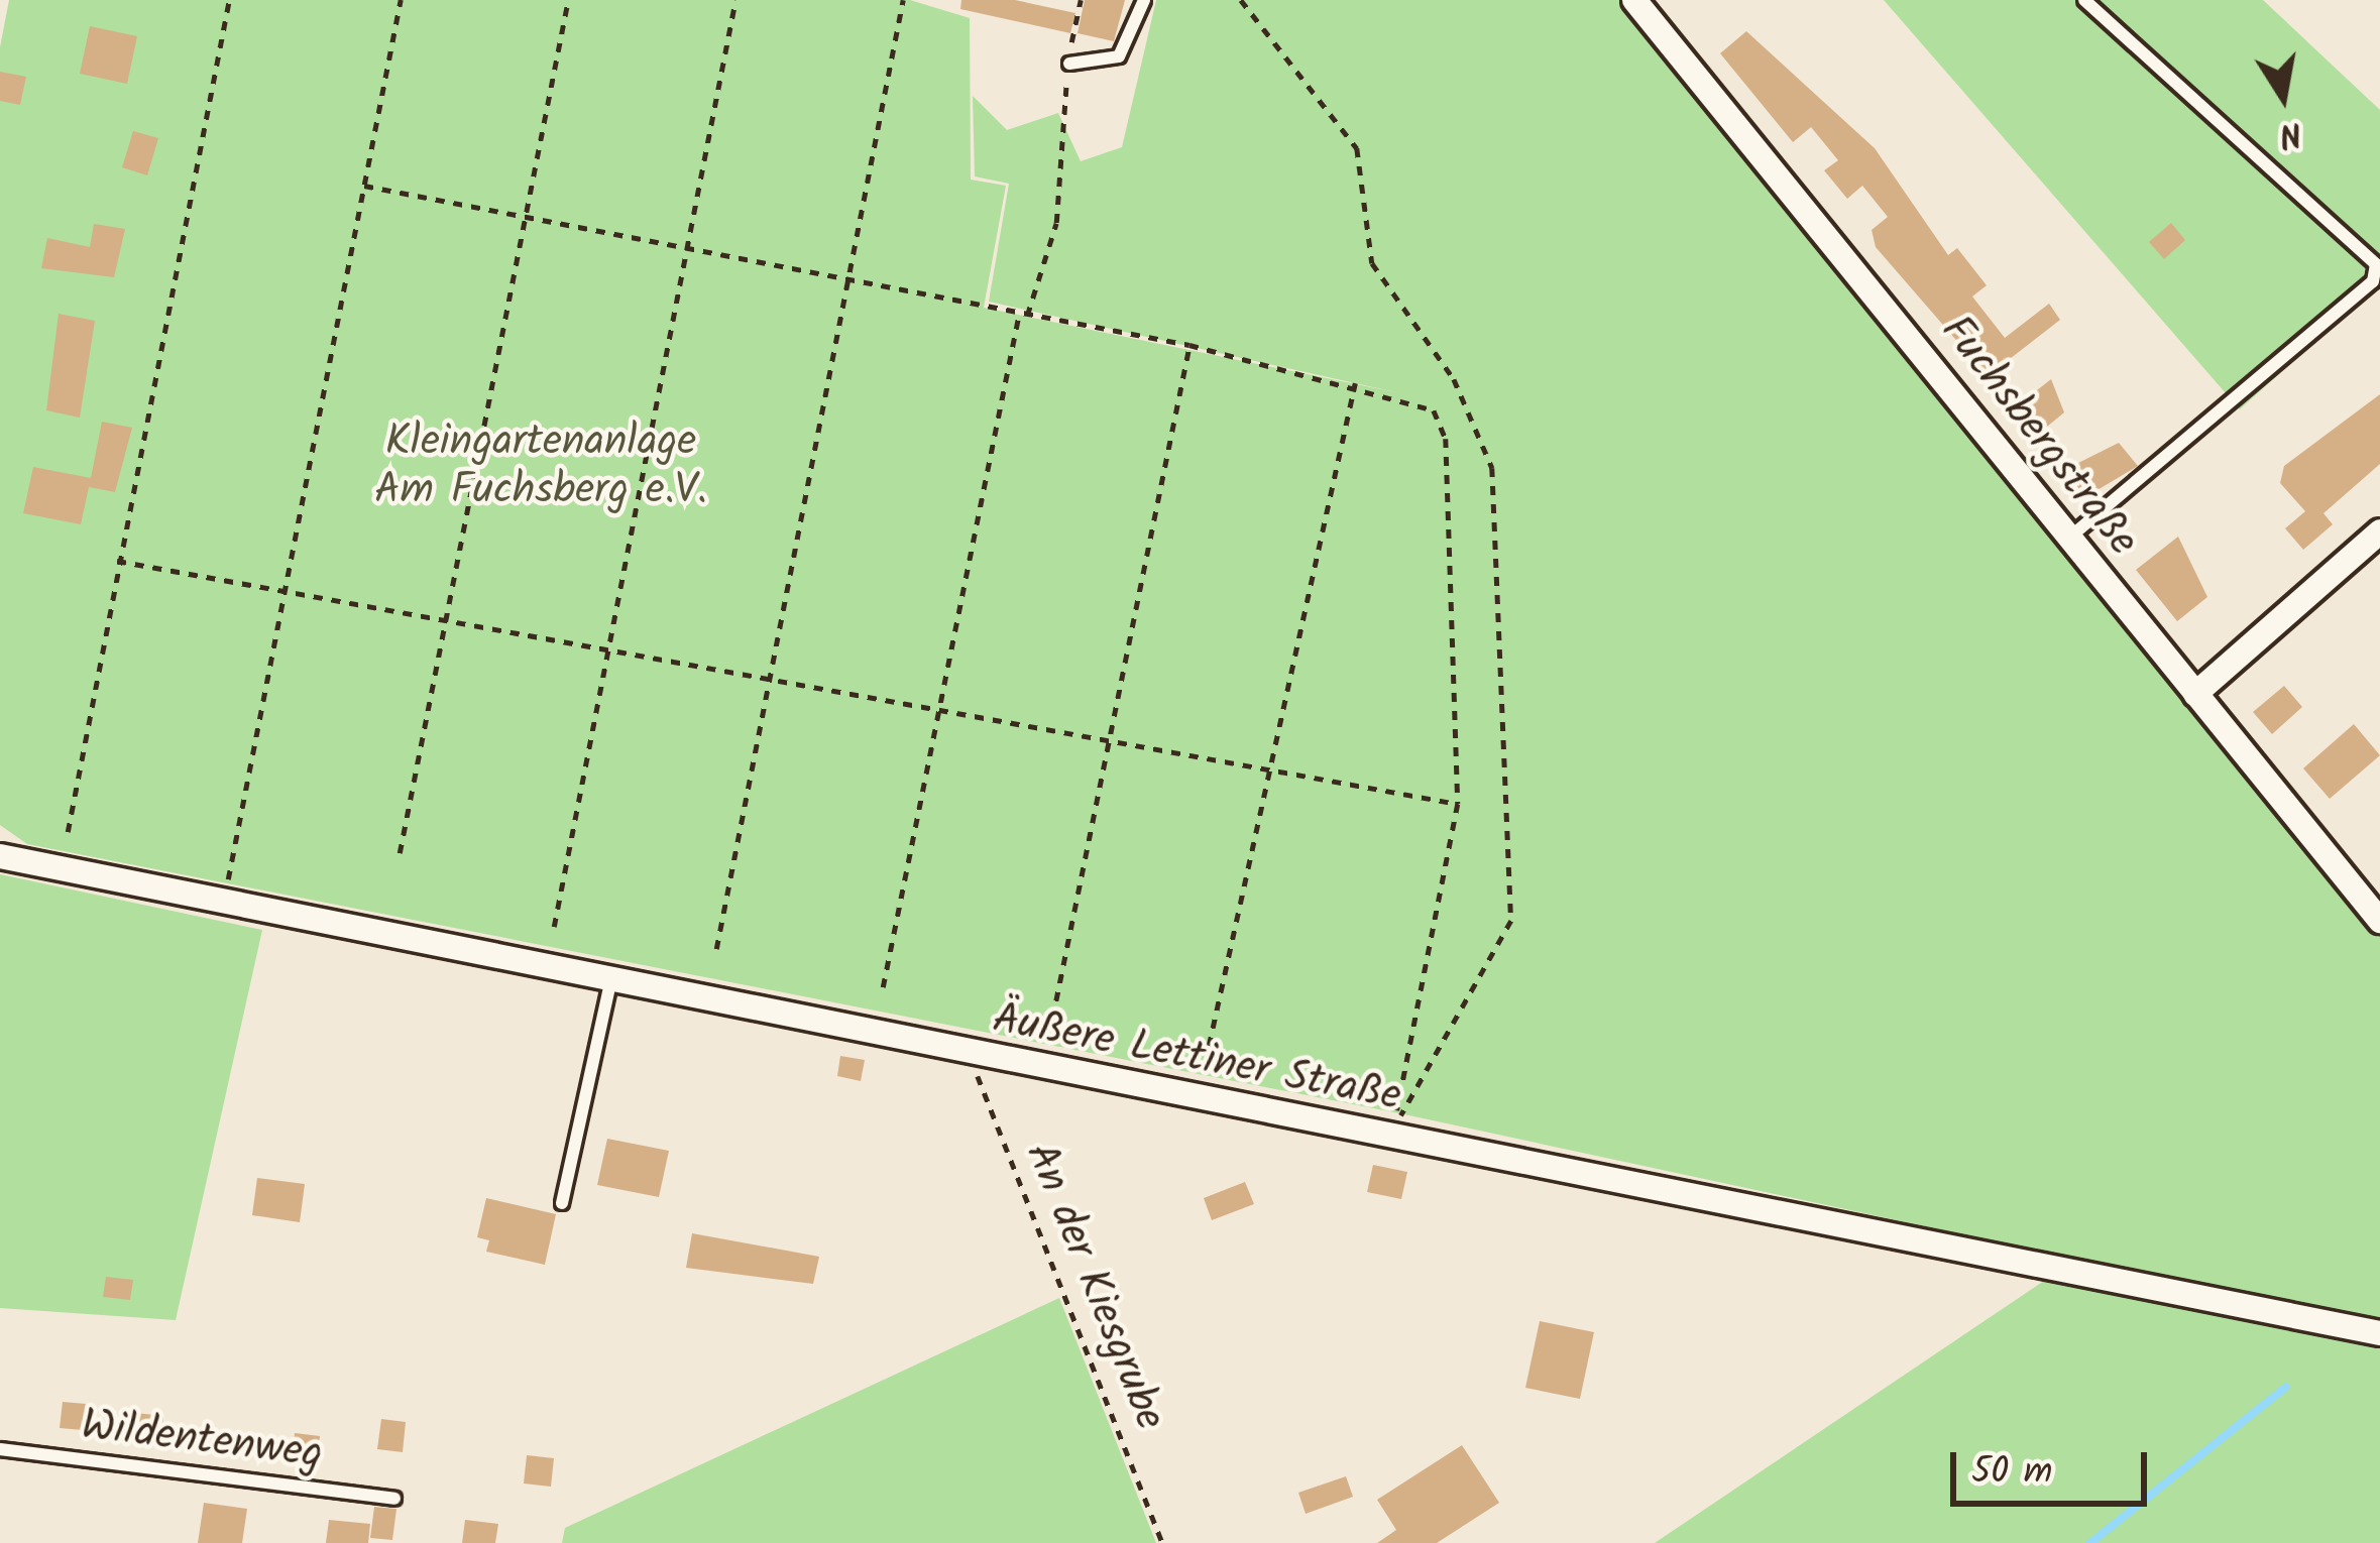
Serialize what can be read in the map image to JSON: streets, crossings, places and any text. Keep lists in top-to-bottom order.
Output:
{
  "streets": {
    "street": ["Fuchsbergstraße", "Äußere Lettiner Straße"],
    "lane": ["Wildentenweg"],
    "path": ["An der Kiesgrube"]
  },
  "crossings": [
    ["Äußere Lettiner Straße", "An der Kiesgrube"]
  ],
  "parks": ["Kleingartenanlage Am Fuchsberg e.V."],
  "scale_bar": "50 m",
  "north": "bottom"
}
